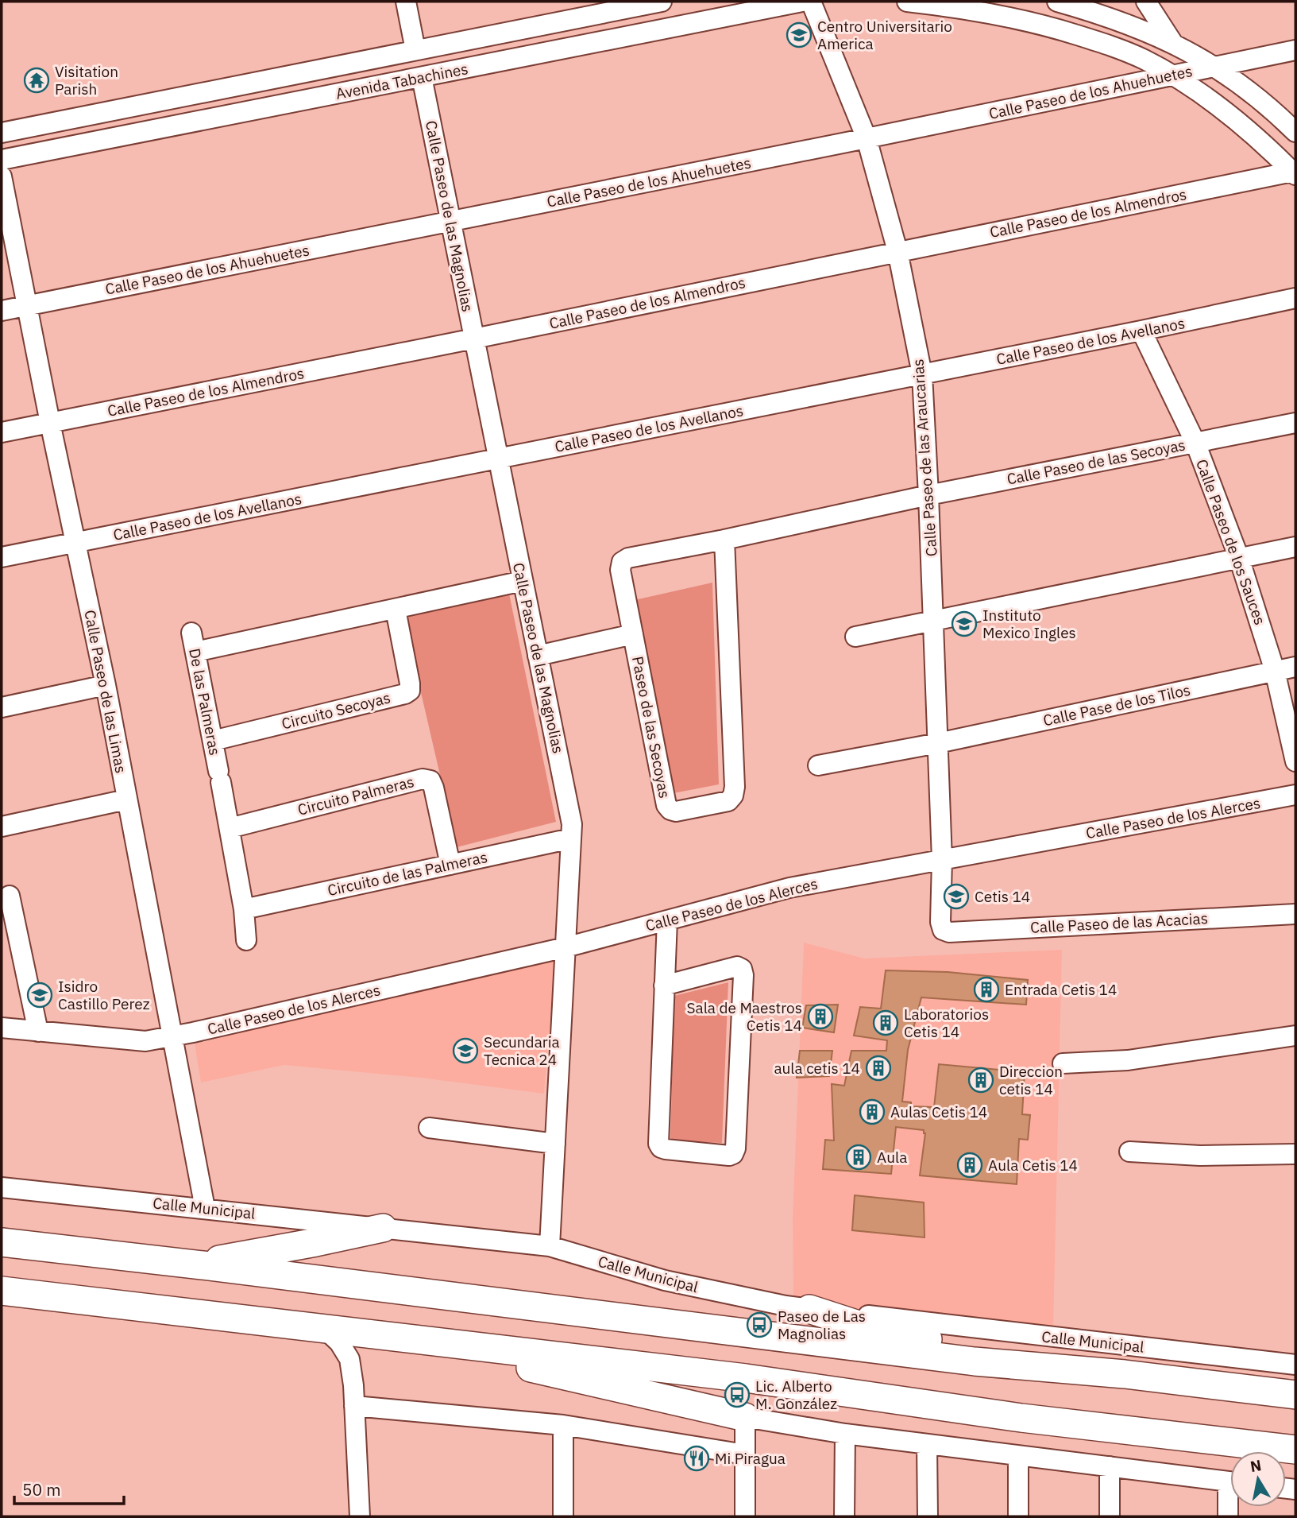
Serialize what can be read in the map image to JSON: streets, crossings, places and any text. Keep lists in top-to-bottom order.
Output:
{
  "streets": {
    "street": [
      "Avenida Tabachines",
      "Calle Paseo de los Ahuehuetes",
      "Calle Paseo de los Almendros",
      "Calle Paseo de las Magnolias",
      "Calle Paseo de los Avellanos",
      "Calle Paseo de las Araucarias",
      "Calle Paseo de las Secoyas",
      "Calle Paseo de los Sauces",
      "Calle Paseo de las Limas",
      "De las Palmeras",
      "Calle Pase de los Tilos",
      "Circuito Secoyas",
      "Paseo de las Secoyas",
      "Circuito Palmeras",
      "Calle Paseo de los Alerces",
      "Circuito de las Palmeras",
      "Calle Paseo de las Acacias",
      "Calle Municipal"
    ]
  },
  "crossings": [
    ["Avenida Tabachines", "Calle Paseo de las Magnolias"],
    ["Calle Paseo de los Ahuehuetes", "Calle Paseo de las Magnolias"],
    ["Calle Paseo de los Ahuehuetes", "Calle Paseo de las Araucarias"],
    ["Calle Paseo de los Ahuehuetes", "Calle Paseo de las Limas"],
    ["Calle Paseo de los Almendros", "Calle Paseo de las Magnolias"],
    ["Calle Paseo de los Almendros", "Calle Paseo de las Araucarias"],
    ["Calle Paseo de los Almendros", "Calle Paseo de las Limas"],
    ["Calle Paseo de las Magnolias", "Calle Paseo de los Avellanos"],
    ["Calle Paseo de las Magnolias", "Calle Paseo de los Alerces"],
    ["Calle Paseo de las Magnolias", "Circuito de las Palmeras"],
    ["Calle Paseo de las Magnolias", "Calle Municipal"],
    ["Calle Paseo de los Avellanos", "Calle Paseo de las Araucarias"],
    ["Calle Paseo de los Avellanos", "Calle Paseo de los Sauces"],
    ["Calle Paseo de los Avellanos", "Calle Paseo de las Limas"],
    ["Calle Paseo de las Araucarias", "Calle Paseo de las Secoyas"],
    ["Calle Paseo de las Araucarias", "Calle Pase de los Tilos"],
    ["Calle Paseo de las Araucarias", "Paseo de las Secoyas"],
    ["Calle Paseo de las Araucarias", "Calle Paseo de los Alerces"],
    ["Calle Paseo de las Araucarias", "Calle Paseo de las Acacias"],
    ["Calle Paseo de las Secoyas", "Calle Paseo de los Sauces"],
    ["Calle Paseo de las Secoyas", "Paseo de las Secoyas"],
    ["Calle Paseo de los Sauces", "Calle Pase de los Tilos"],
    ["Calle Paseo de las Limas", "Calle Paseo de los Alerces"],
    ["Calle Paseo de las Limas", "Calle Municipal"],
    ["De las Palmeras", "Circuito Secoyas"],
    ["De las Palmeras", "Circuito Palmeras"],
    ["De las Palmeras", "Circuito de las Palmeras"],
    ["Circuito Palmeras", "Circuito de las Palmeras"]
  ],
  "places": {
    "school or university": [
      "Centro Universitario America",
      "Instituto Mexico Ingles",
      "Cetis 14",
      "Isidro Castillo Perez",
      "Secundaria Tecnica 24"
    ],
    "temple": ["Visitation Parish"],
    "building": [
      "Entrada Cetis 14",
      "Sala de Maestros Cetis 14",
      "Laboratorios Cetis 14",
      "aula cetis 14",
      "Direccion cetis 14",
      "Aulas Cetis 14",
      "Aula",
      "Aula Cetis 14"
    ],
    "bus stop": ["Paseo de Las Magnolias", "Lic. Alberto M. González"],
    "restaurant": ["Mi Piragua"]
  },
  "scale_bar": "50 m",
  "north": "top"
}
